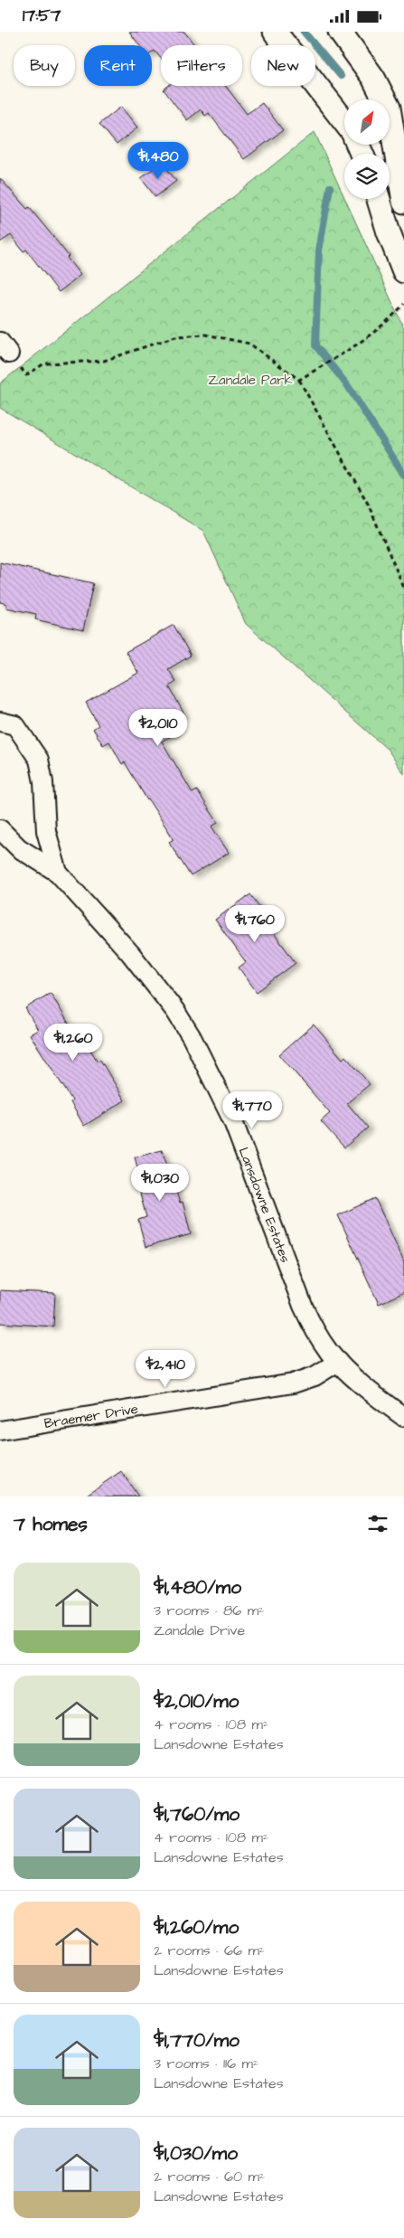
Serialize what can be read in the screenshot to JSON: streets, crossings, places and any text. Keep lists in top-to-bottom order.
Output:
{
  "streets": {
    "street": ["Lansdowne Estates", "Braemer Drive"]
  },
  "crossings": [
    ["Lansdowne Estates", "Braemer Drive"]
  ],
  "parks": ["Zandale Park"],
  "north": "top right",
  "page": {
    "status": "17:57",
    "chip": [
      "Buy",
      "Rent",
      "Filters",
      "New"
    ],
    "price": [
      "$1,480",
      "$2,010",
      "$1,760",
      "$1,260",
      "$1,770",
      "$1,030",
      "$2,410"
    ],
    "heading": "7 homes",
    "list": [
      {
        "name": "$1,480/mo",
        "note": "3 rooms · 86 m² · Zandale Drive"
      },
      {
        "name": "$2,010/mo",
        "note": "4 rooms · 108 m² · Lansdowne Estates"
      },
      {
        "name": "$1,760/mo",
        "note": "4 rooms · 108 m² · Lansdowne Estates"
      },
      {
        "name": "$1,260/mo",
        "note": "2 rooms · 66 m² · Lansdowne Estates"
      },
      {
        "name": "$1,770/mo",
        "note": "3 rooms · 116 m² · Lansdowne Estates"
      },
      {
        "name": "$1,030/mo",
        "note": "2 rooms · 60 m² · Lansdowne Estates"
      }
    ]
  }
}
